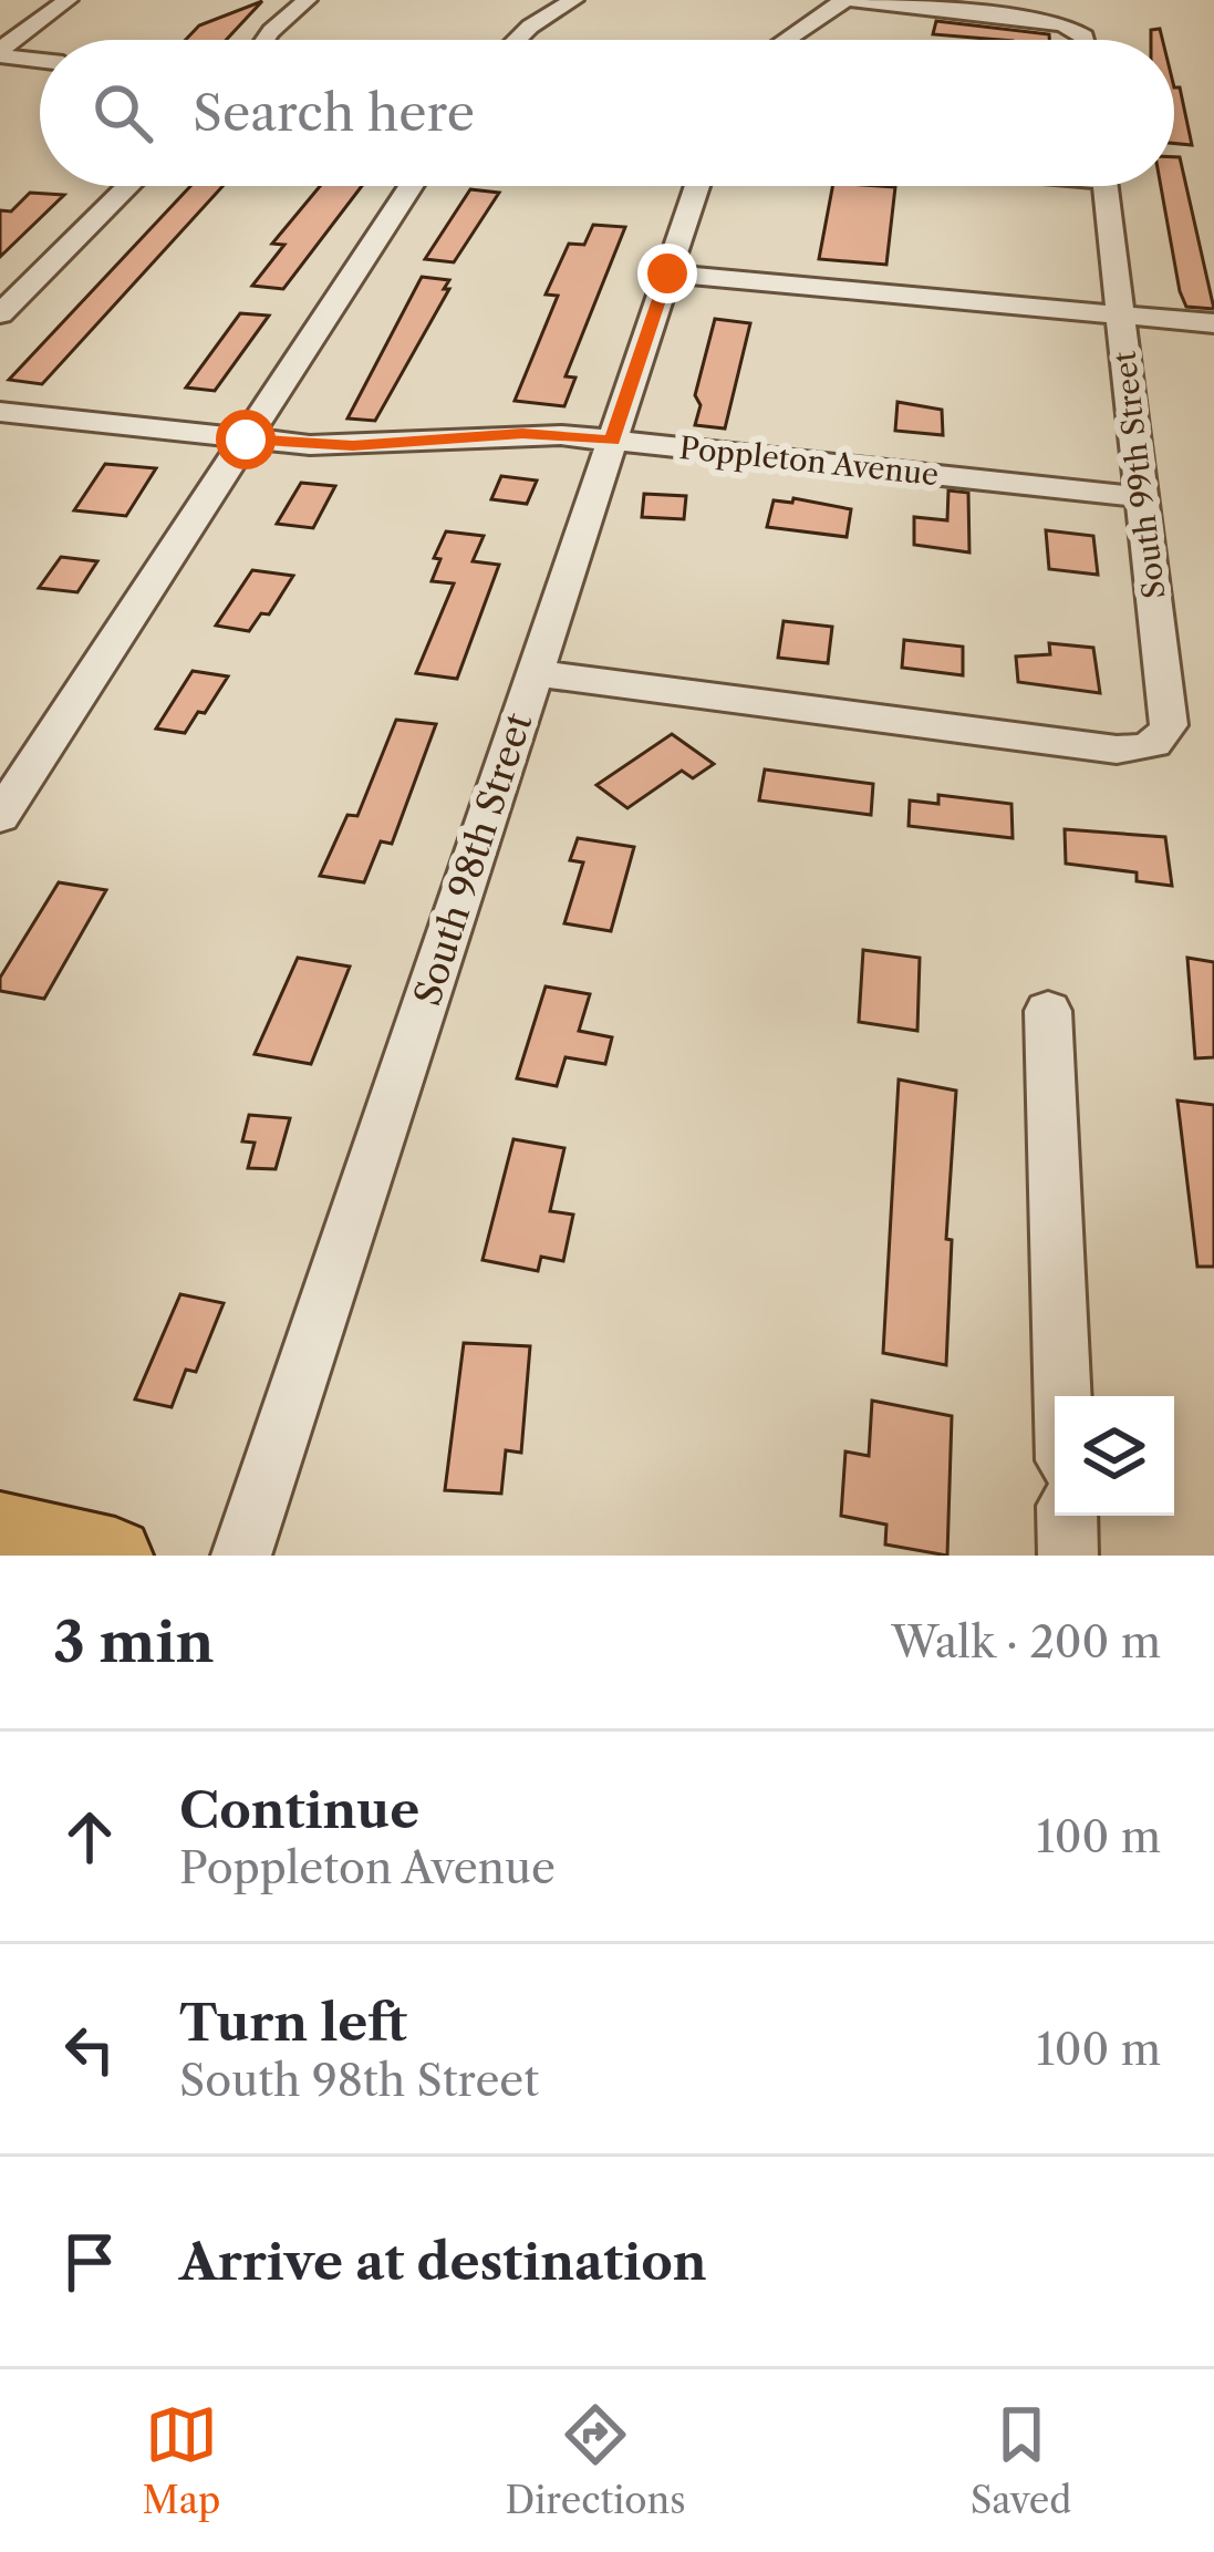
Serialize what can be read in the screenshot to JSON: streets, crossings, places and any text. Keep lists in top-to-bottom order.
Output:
{
  "streets": {
    "street": ["Poppleton Avenue", "South 99th Street", "South 98th Street"]
  },
  "crossings": [
    ["Poppleton Avenue", "South 99th Street"],
    ["Poppleton Avenue", "South 98th Street"],
    ["South 99th Street", "South 98th Street"]
  ],
  "page": {
    "search": "Search here",
    "heading": ["3 min", "Walk · 200 m"],
    "list": [
      ["Continue", "Poppleton Avenue", "100 m"],
      ["Turn left", "South 98th Street", "100 m"],
      "Arrive at destination"
    ],
    "nav": ["Map", "Directions", "Saved"]
  }
}
